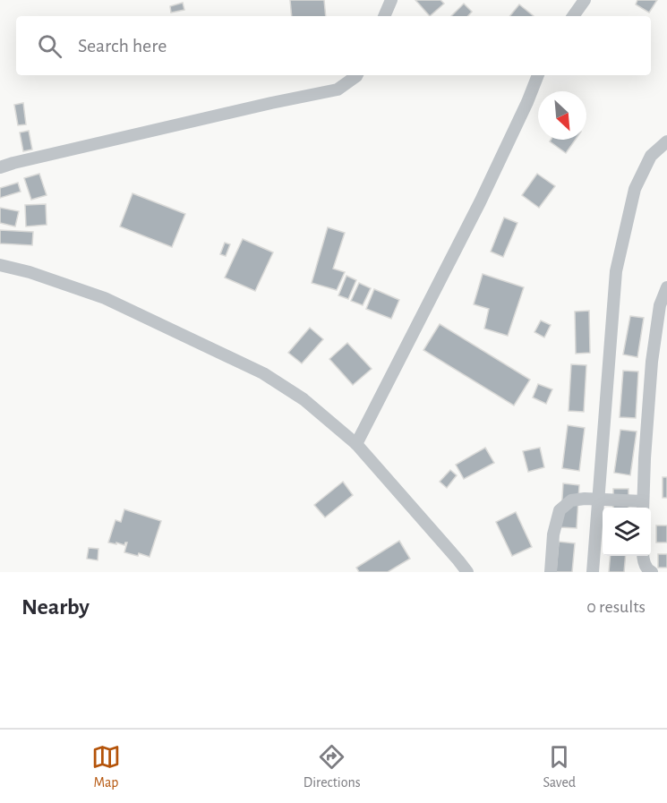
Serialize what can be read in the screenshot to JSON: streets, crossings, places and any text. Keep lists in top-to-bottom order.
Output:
{
  "north": "bottom right",
  "page": {
    "search": "Search here",
    "heading": ["Nearby", "0 results"],
    "nav": ["Map", "Directions", "Saved"]
  }
}
